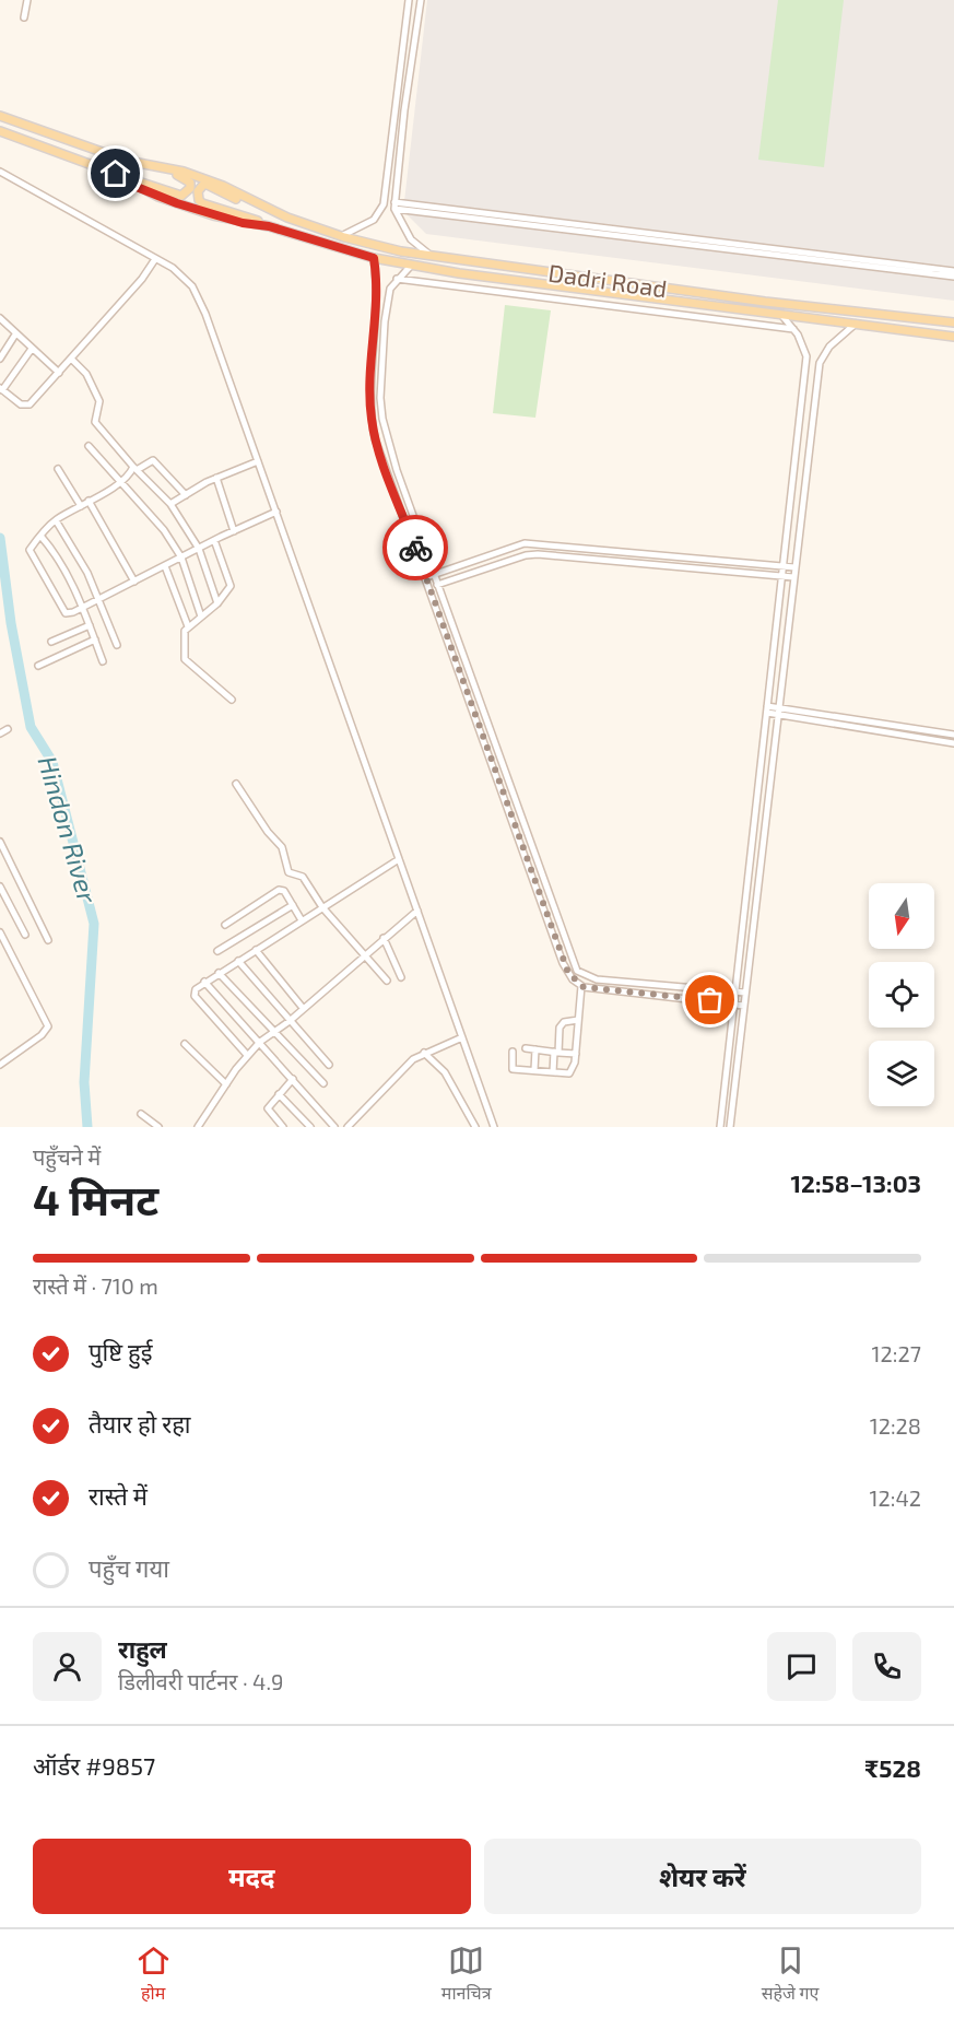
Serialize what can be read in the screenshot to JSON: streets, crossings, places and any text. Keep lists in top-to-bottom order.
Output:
{
  "streets": {
    "main road": ["Dadri Road"]
  },
  "water": ["Hindon River"],
  "north": "bottom",
  "page": {
    "heading": ["4 मिनट", "पहुँचने में", "12:58–13:03"],
    "panel": [
      "राहुल",
      "डिलीवरी पार्टनर · 4.9",
      "ऑर्डर #9857",
      "₹528"
    ],
    "bar": "रास्ते में · 710 m",
    "list": [
      ["पुष्टि हुई", "12:27"],
      ["तैयार हो रहा", "12:28"],
      ["रास्ते में", "12:42"],
      "पहुँच गया"
    ],
    "buttons": ["मदद", "शेयर करें"],
    "tabs": ["होम", "मानचित्र", "सहेजे गए"]
  }
}
